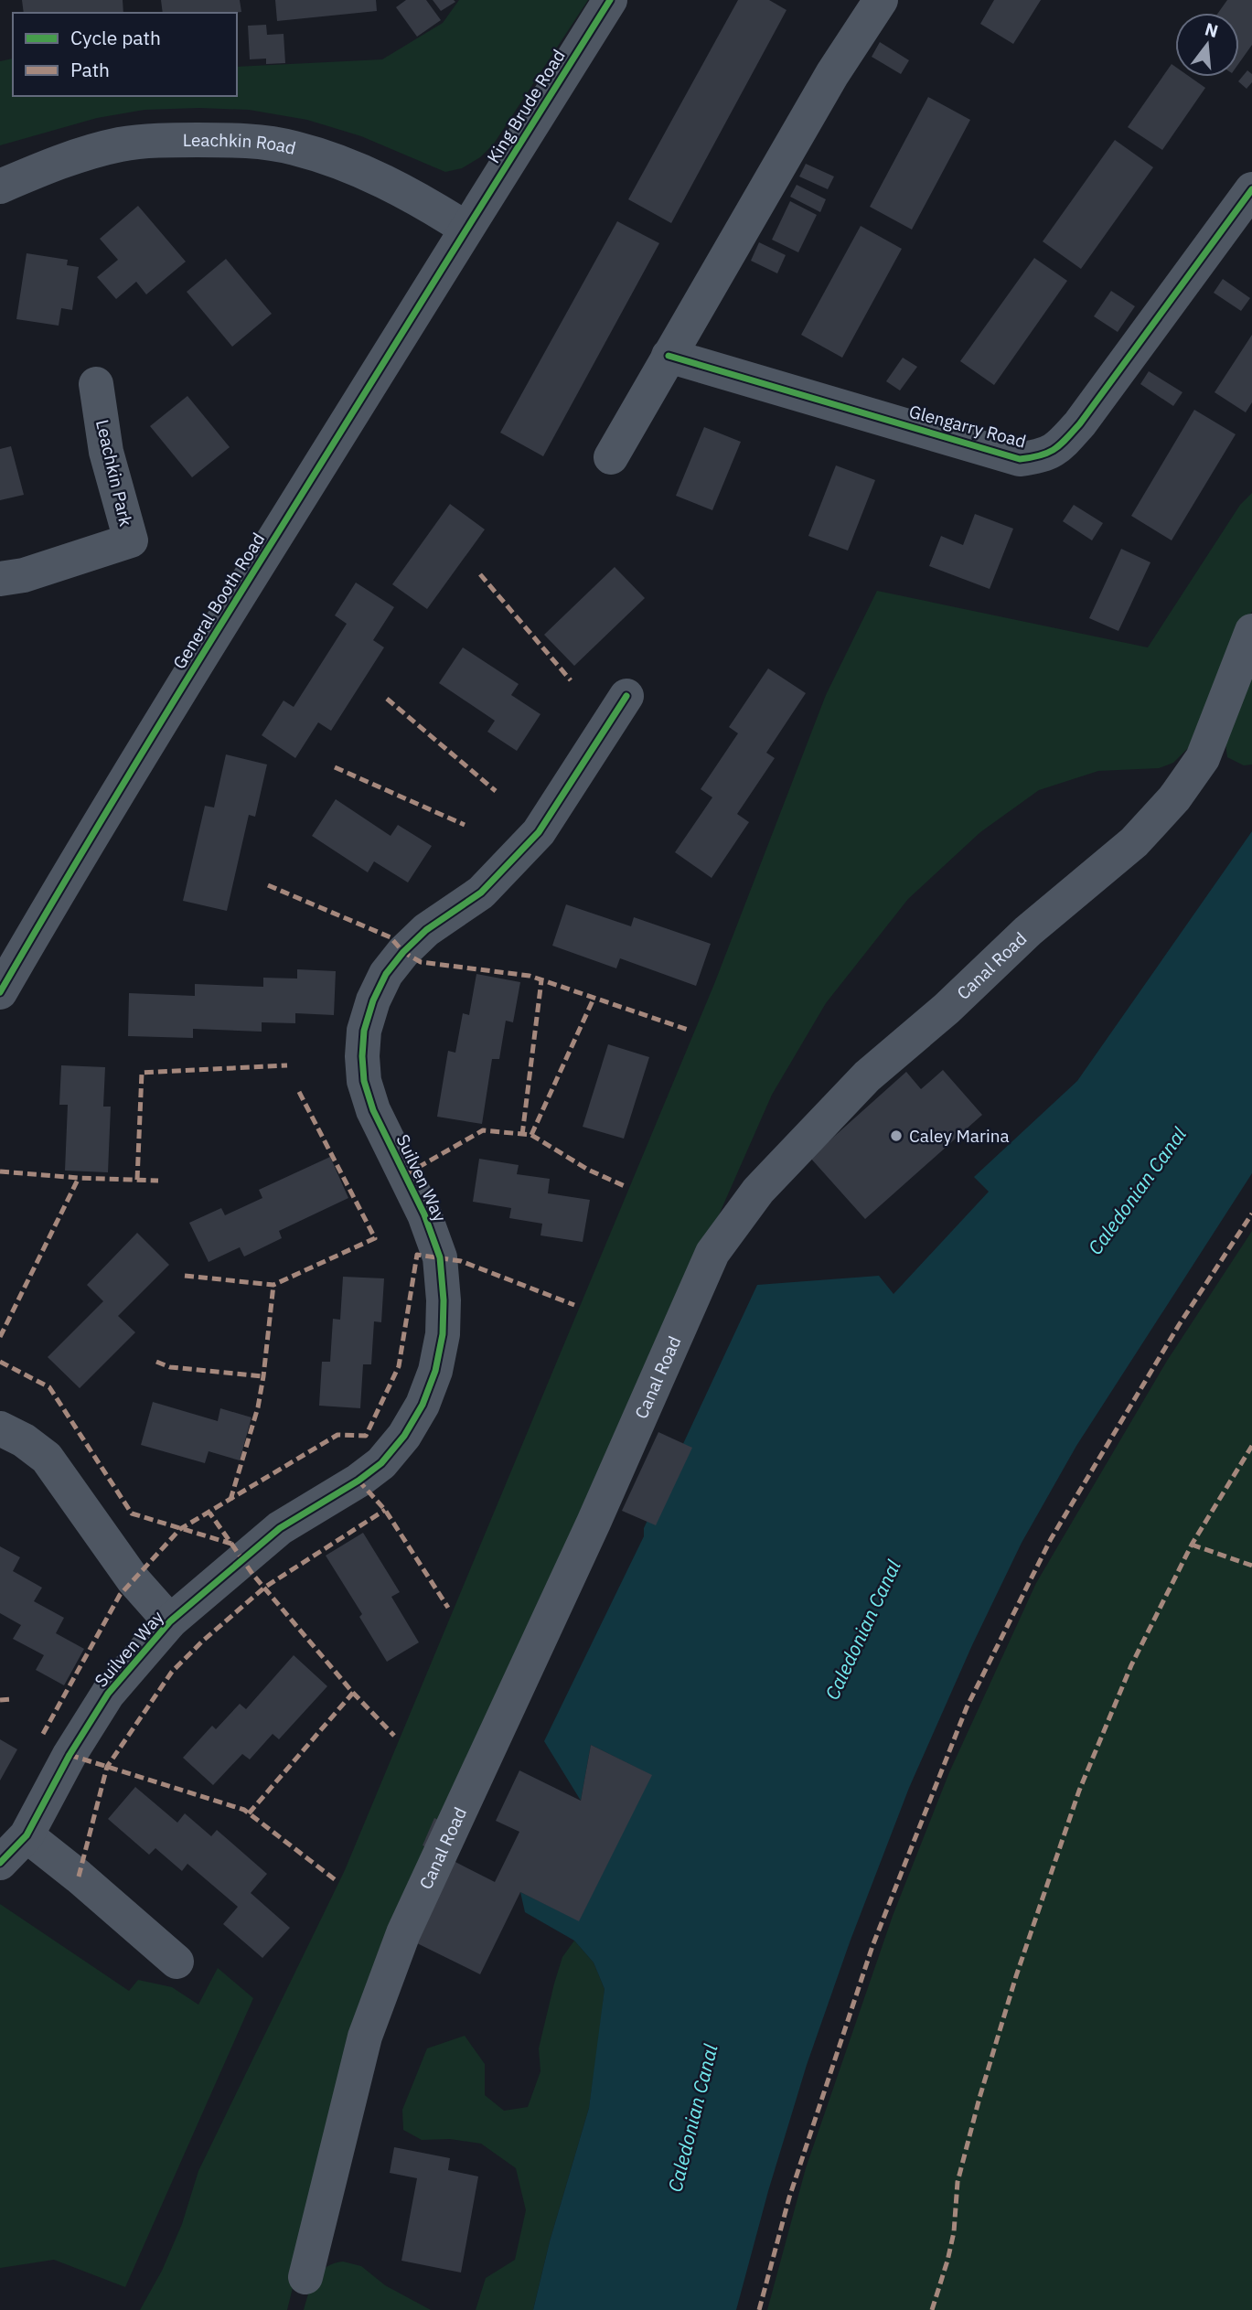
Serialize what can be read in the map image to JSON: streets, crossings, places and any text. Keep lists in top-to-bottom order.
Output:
{
  "streets": {
    "street": [
      "King Brude Road",
      "Leachkin Road",
      "Glengarry Road",
      "Leachkin Park",
      "General Booth Road",
      "Canal Road",
      "Suilven Way"
    ]
  },
  "crossings": [
    ["King Brude Road", "Leachkin Road"],
    ["King Brude Road", "General Booth Road"],
    ["Leachkin Road", "General Booth Road"]
  ],
  "water": ["Caledonian Canal"],
  "places": ["Caley Marina"],
  "legend": ["Cycle path", "Path"],
  "north": "top"
}
